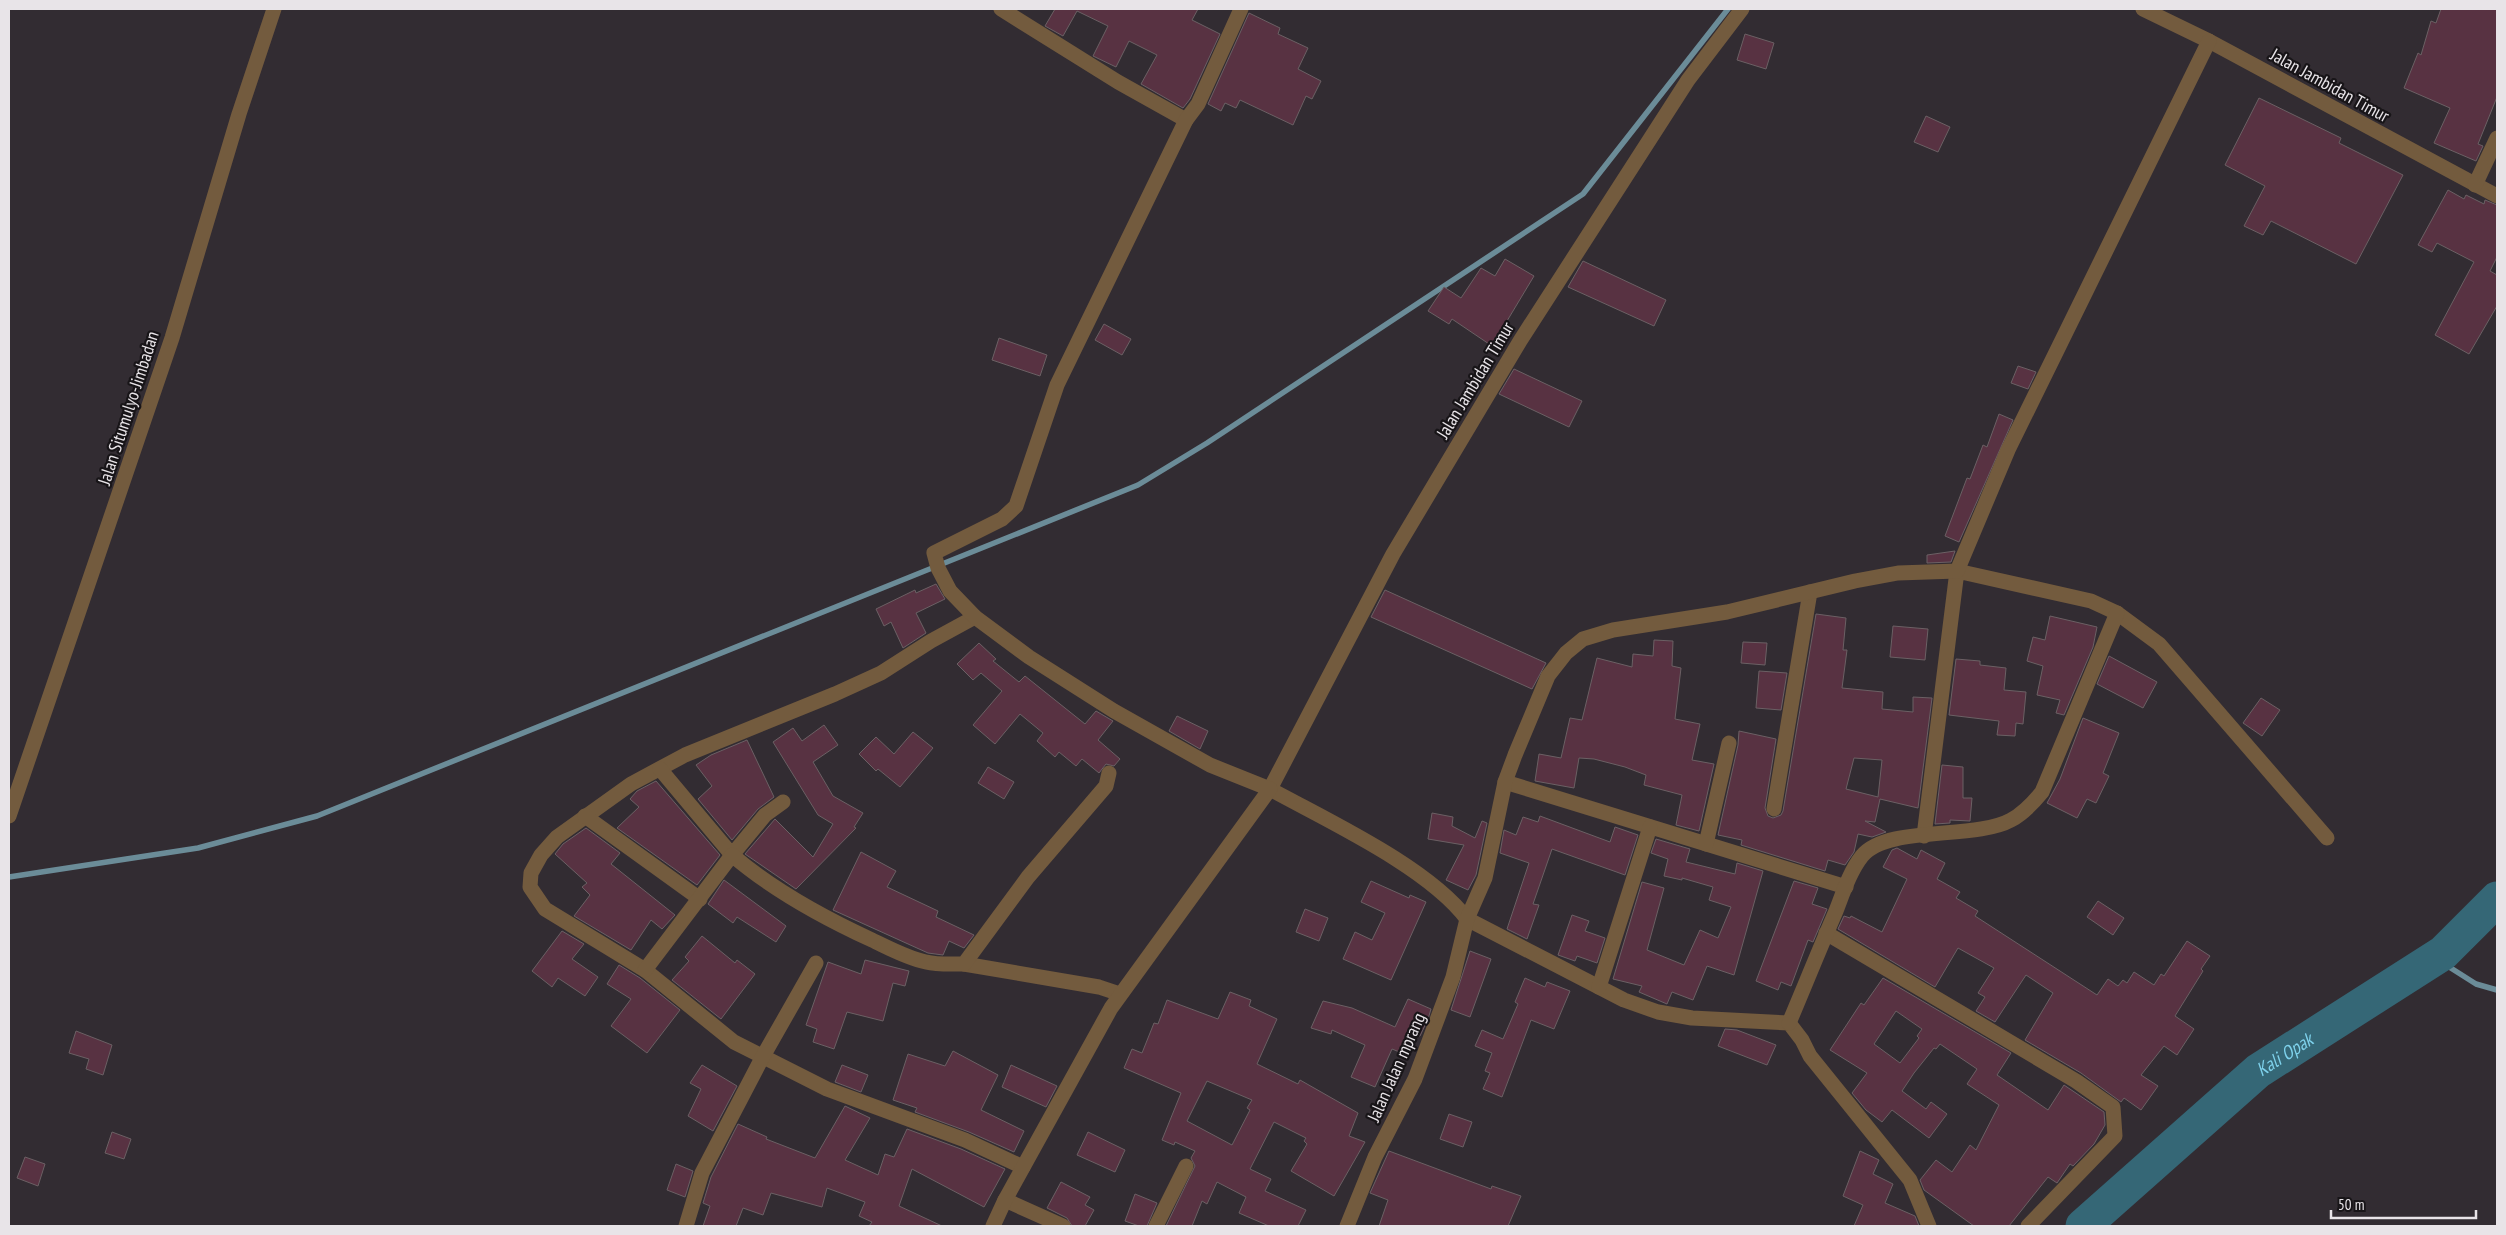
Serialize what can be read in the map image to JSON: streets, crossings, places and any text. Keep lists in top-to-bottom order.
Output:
{
  "streets": {
    "street": ["Jalan Jambidan Timur", "Jalan Situmulyo-Jimbadan", "Jalan Jalan mprang"]
  },
  "water": ["Kali Opak"],
  "scale_bar": "50 m"
}
